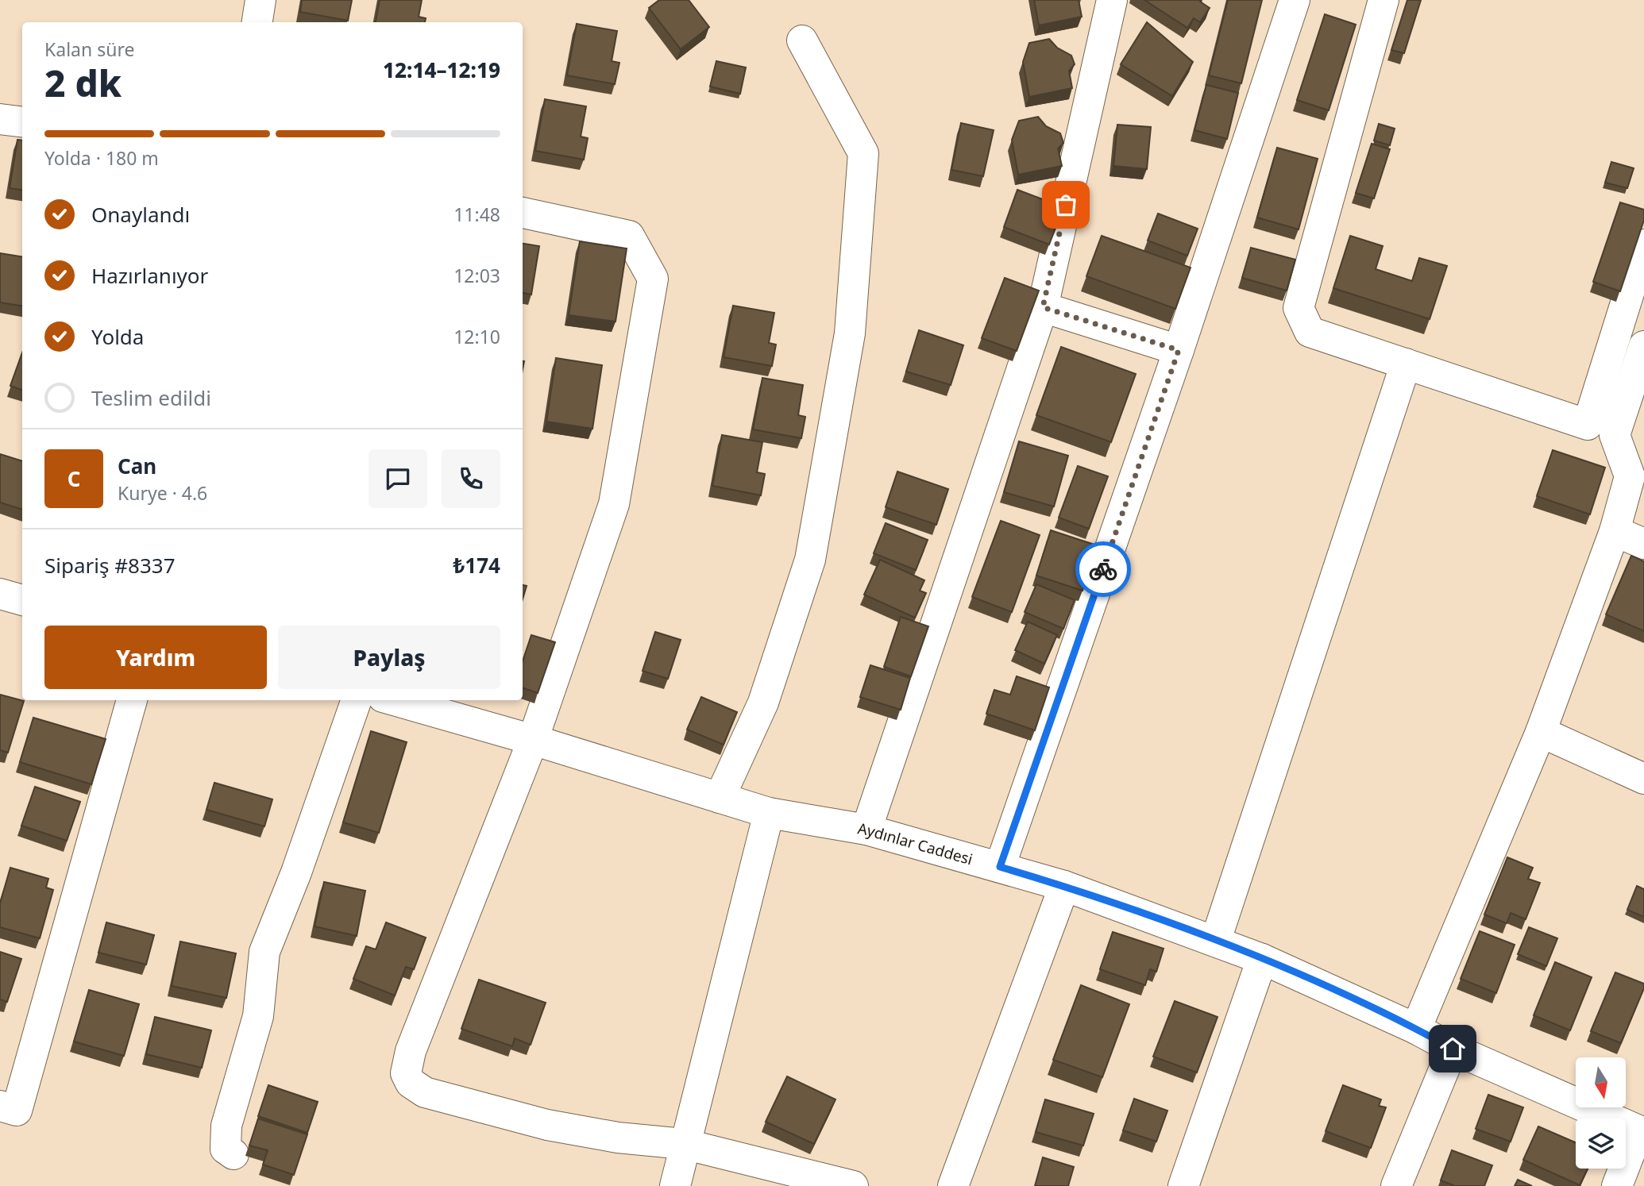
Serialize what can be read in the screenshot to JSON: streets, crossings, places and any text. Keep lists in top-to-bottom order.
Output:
{
  "streets": {
    "street": ["Aydınlar Caddesi"]
  },
  "north": "bottom",
  "page": {
    "heading": ["2 dk", "Kalan süre", "12:14–12:19"],
    "panel": [
      "Can",
      "Kurye · 4.6",
      "Sipariş #8337",
      "₺174"
    ],
    "bar": "Yolda · 180 m",
    "list": [
      ["Onaylandı", "11:48"],
      ["Hazırlanıyor", "12:03"],
      ["Yolda", "12:10"],
      "Teslim edildi"
    ],
    "round": "C",
    "buttons": ["Yardım", "Paylaş"]
  }
}
